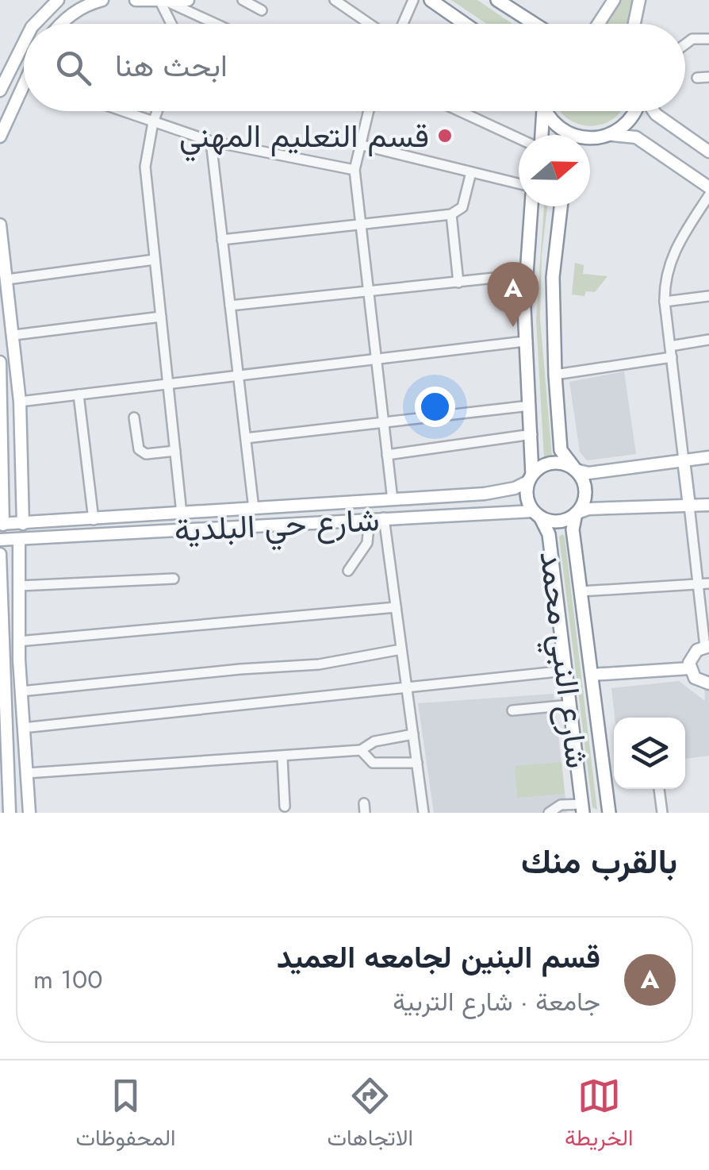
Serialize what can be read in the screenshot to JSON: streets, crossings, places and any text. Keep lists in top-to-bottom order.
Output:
{
  "streets": {
    "highway": ["شارع النبي محمد"],
    "main road": ["شارع حي البلدية"]
  },
  "crossings": [
    ["شارع حي البلدية", "شارع النبي محمد"]
  ],
  "places": ["قسم التعليم المهني"],
  "north": "right",
  "page": {
    "search": "ابحث هنا",
    "pins": "A",
    "heading": "بالقرب منك",
    "list": [
      {
        "mark": "A",
        "name": "قسم البنين لجامعه العميد",
        "note": "جامعة · شارع التربية",
        "value": "100 m"
      }
    ],
    "nav": ["الخريطة", "الاتجاهات", "المحفوظات"]
  }
}
